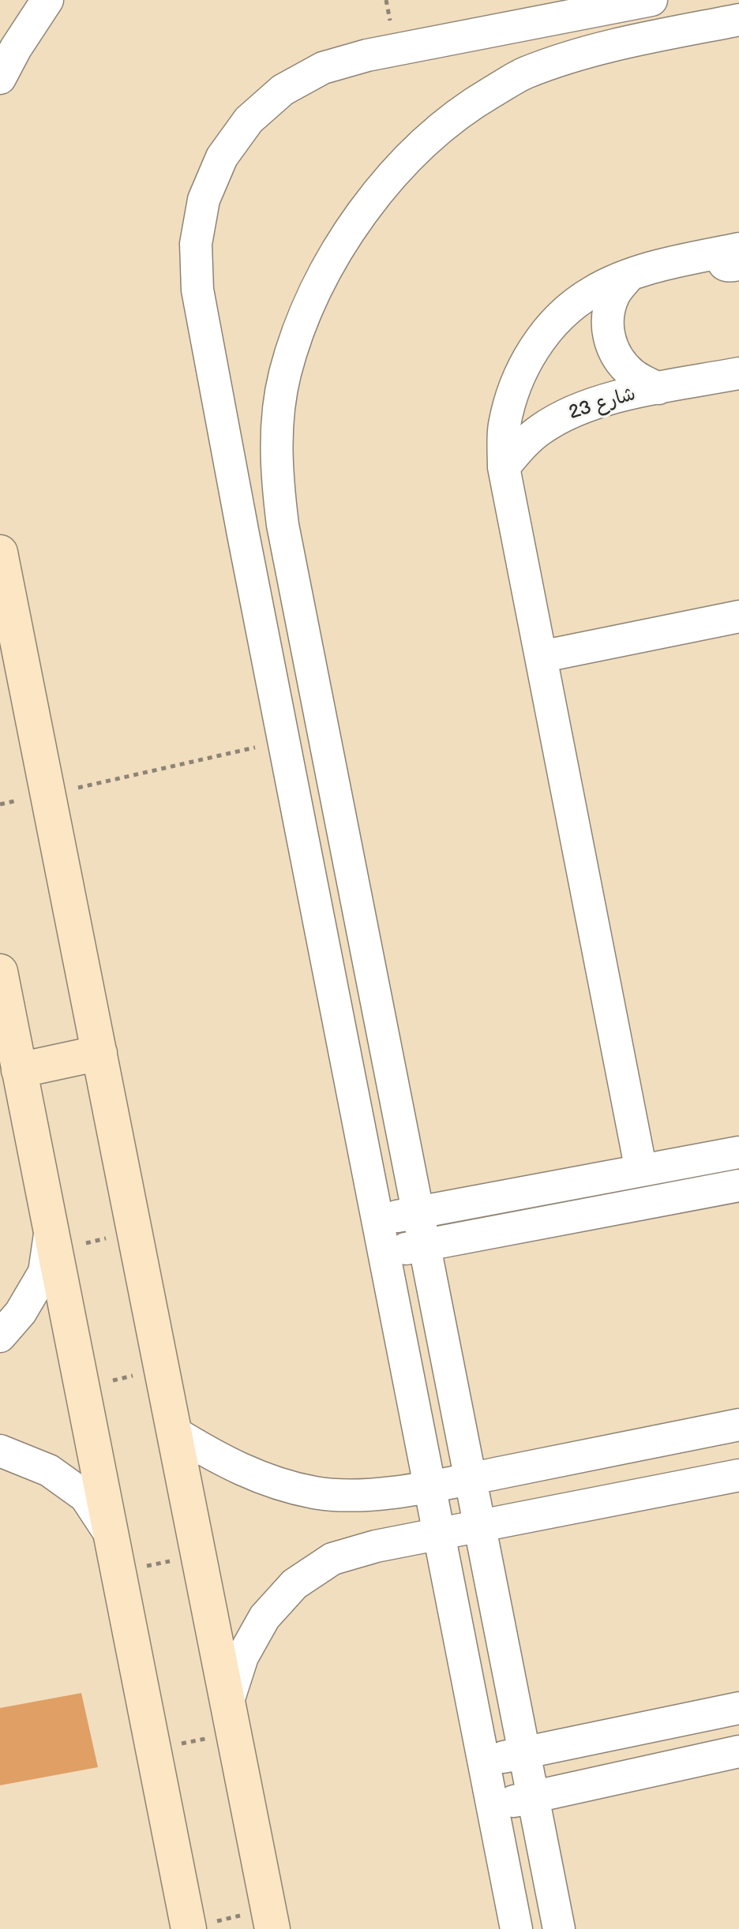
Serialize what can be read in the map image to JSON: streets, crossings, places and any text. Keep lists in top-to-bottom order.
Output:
{
  "streets": {
    "street": ["شارع 23"]
  }
}
